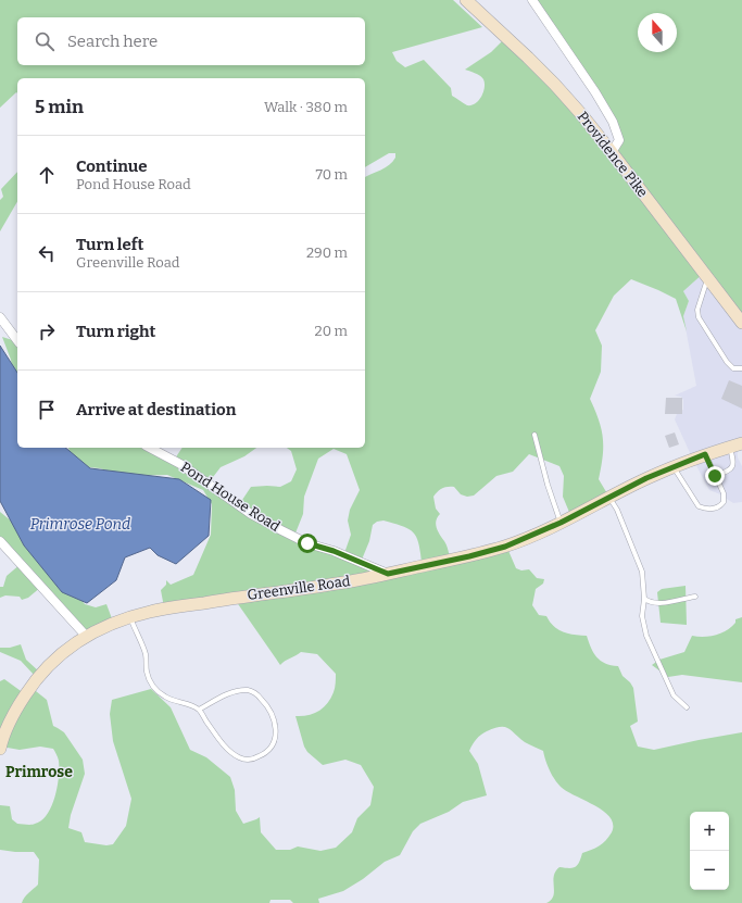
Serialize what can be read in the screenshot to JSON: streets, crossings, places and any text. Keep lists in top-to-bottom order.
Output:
{
  "streets": {
    "main road": ["Providence Pike", "Greenville Road"],
    "street": ["Pond House Road"]
  },
  "crossings": [
    ["Pond House Road", "Greenville Road"]
  ],
  "districts": ["Primrose"],
  "water": ["Primrose Pond"],
  "north": "top",
  "page": {
    "search": "Search here",
    "heading": ["5 min", "Walk · 380 m"],
    "list": [
      ["Continue", "Pond House Road", "70 m"],
      ["Turn left", "Greenville Road", "290 m"],
      ["Turn right", "20 m"],
      "Arrive at destination"
    ],
    "map_buttons": ["+", "−"]
  }
}
